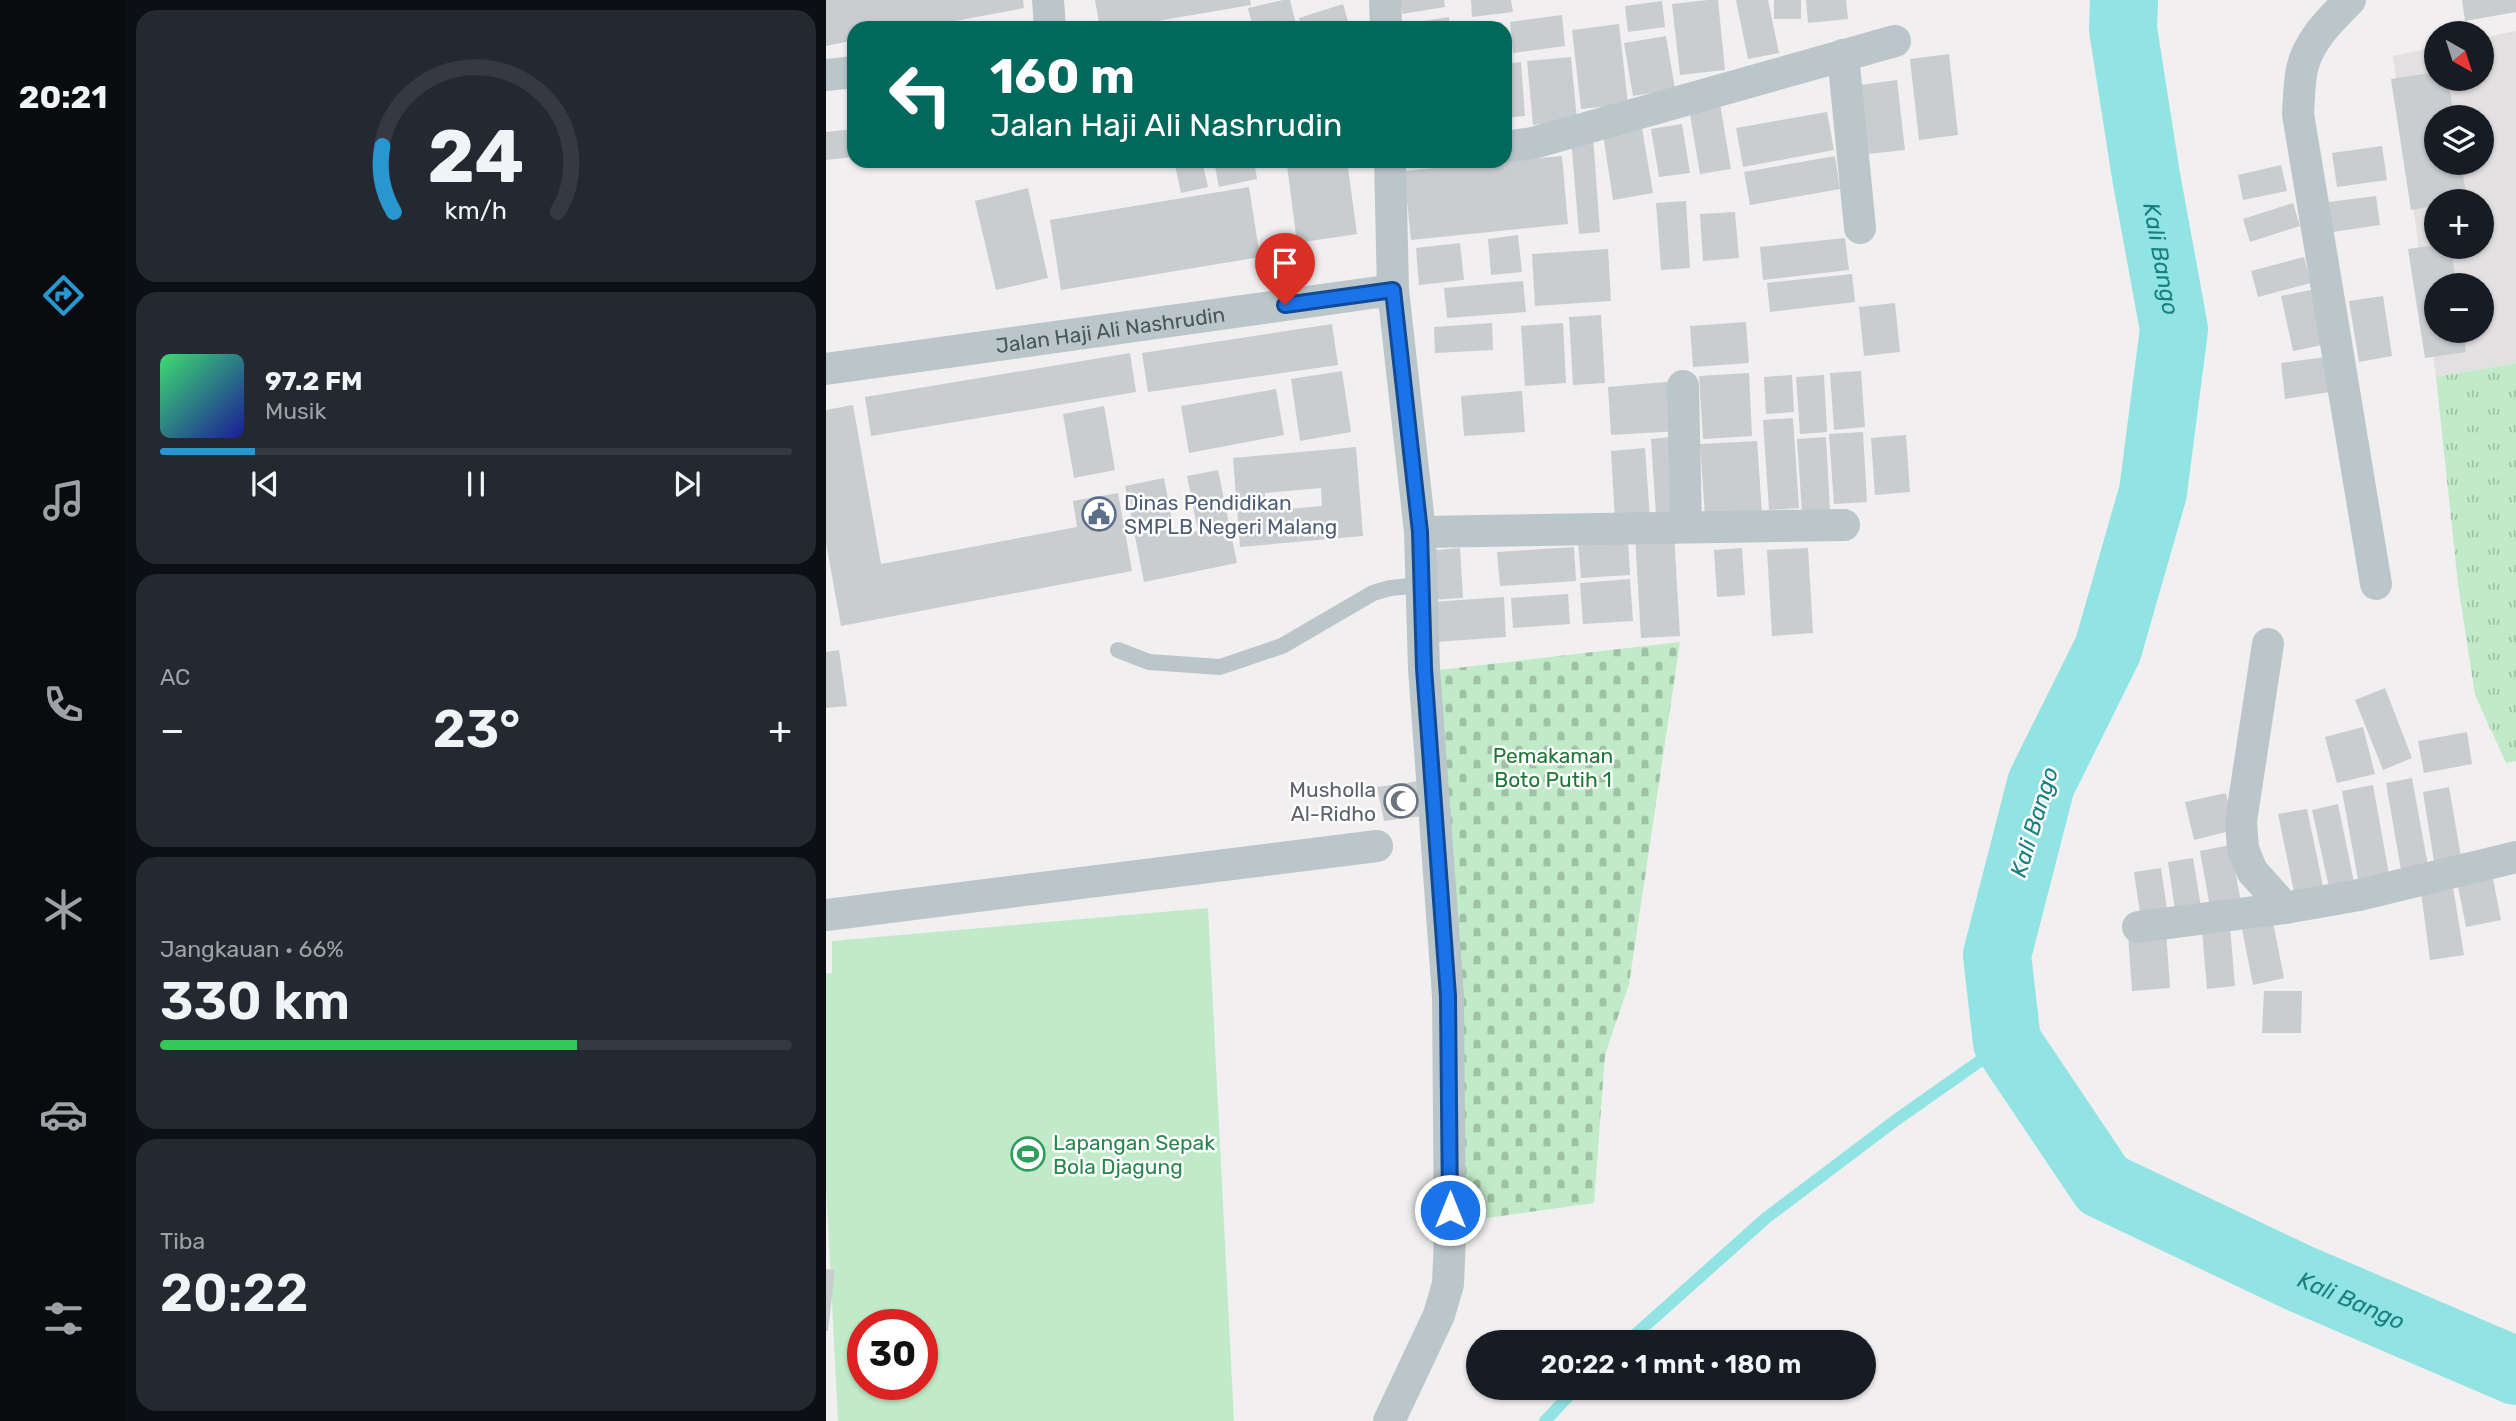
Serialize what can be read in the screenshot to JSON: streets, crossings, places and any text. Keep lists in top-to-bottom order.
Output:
{
  "streets": {
    "street": ["Jalan Haji Ali Nashrudin"]
  },
  "water": ["Kali Bango"],
  "parks": ["Pemakaman Boto Putih 1"],
  "places": {
    "public building": ["Dinas Pendidikan SMPLB Negeri Malang"],
    "mosque": ["Musholla Al-Ridho"],
    "sports": ["Lapangan Sepak Bola Djagung"]
  },
  "north": "bottom right",
  "page": {
    "tabs": "20:21",
    "map_buttons": ["+", "−"],
    "turn": ["160 m", "Jalan Haji Ali Nashrudin"],
    "song": ["97.2 FM", "Musik"],
    "tile": [
      "AC",
      ["Jangkauan · 66%", "330 km"],
      ["Tiba", "20:22"]
    ],
    "heat": ["−", "23°", "+"],
    "limit": "30",
    "trip": "20:22 · 1 mnt · 180 m",
    "gauge": ["24", "km/h"]
  }
}
